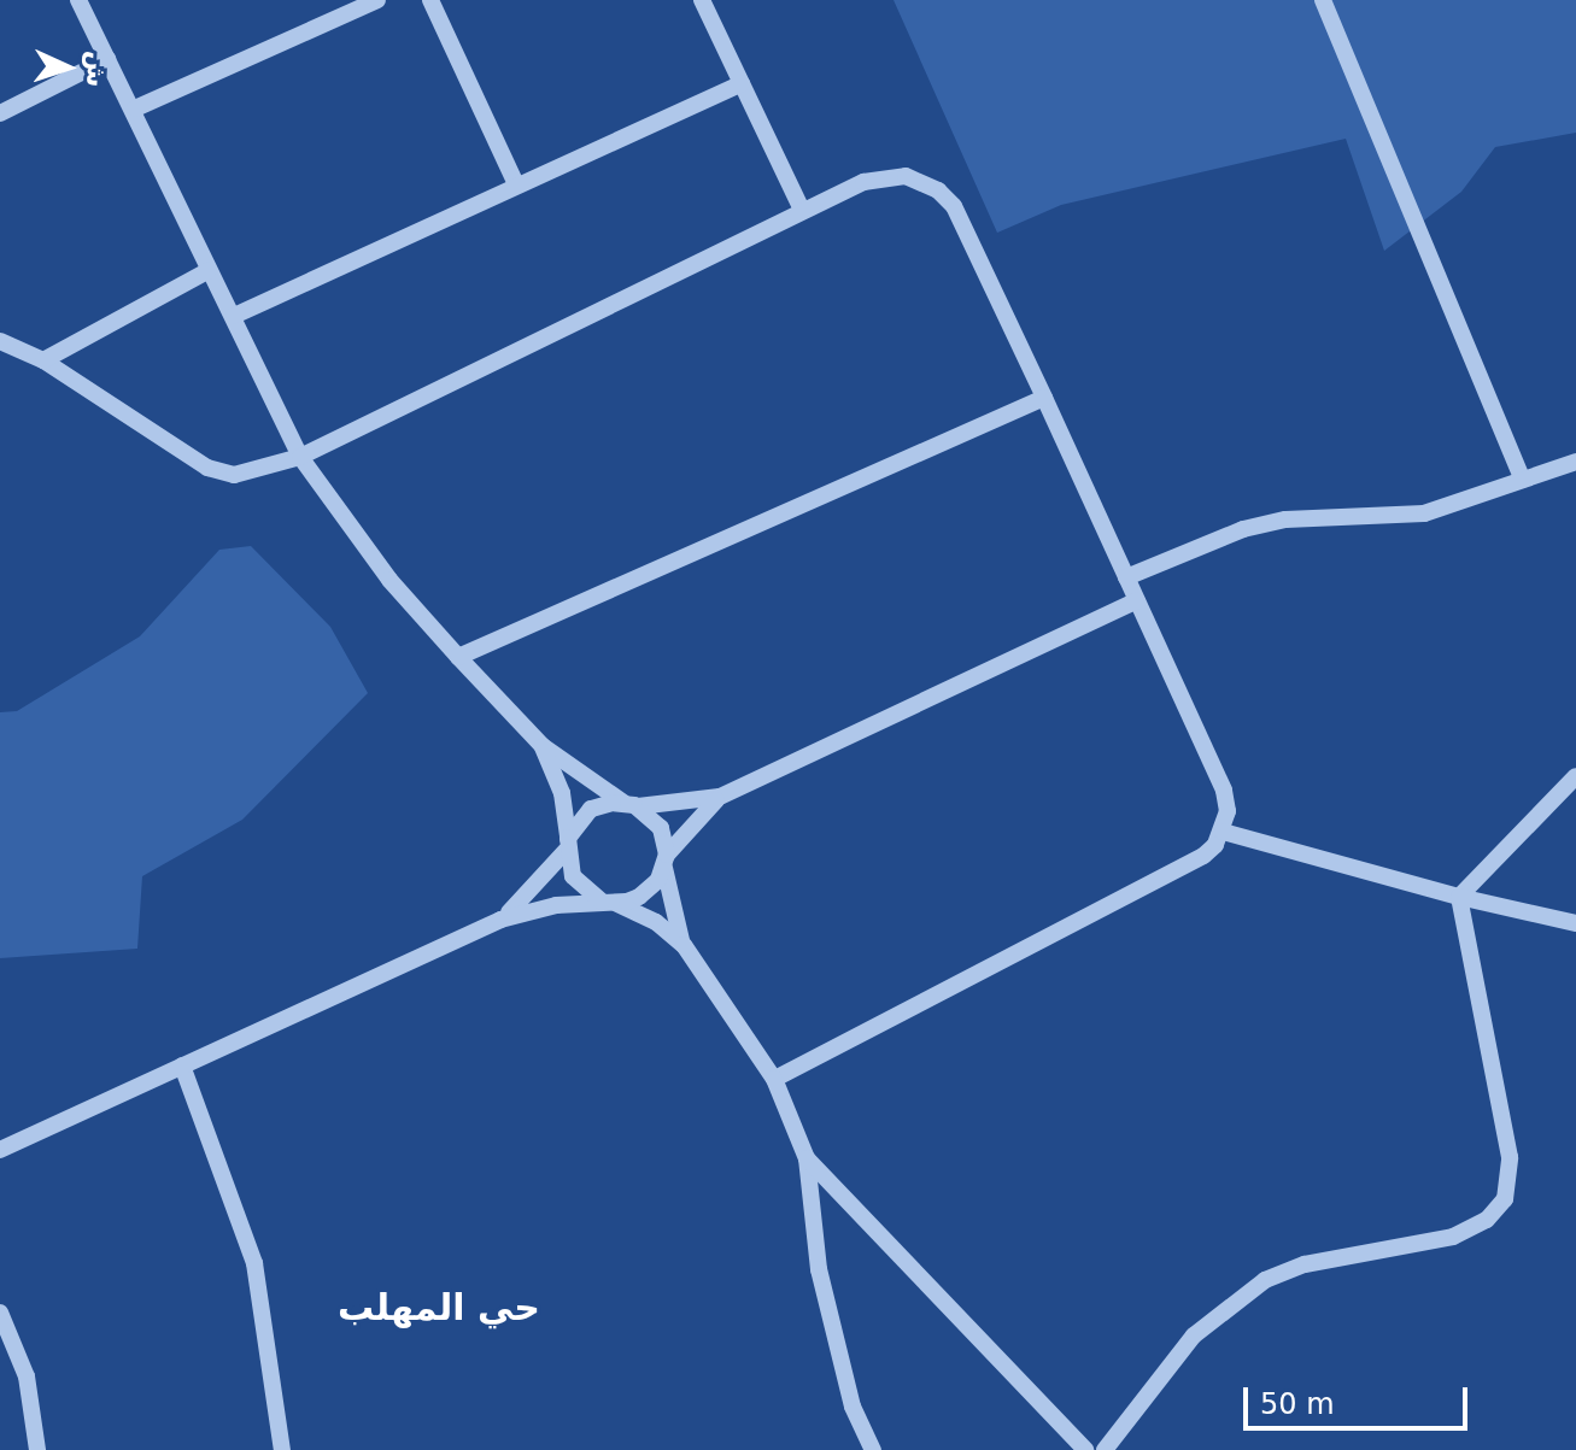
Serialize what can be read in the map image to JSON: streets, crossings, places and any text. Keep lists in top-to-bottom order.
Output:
{
  "districts": ["حي المهلب"],
  "scale_bar": "50 m",
  "north": "right"
}
